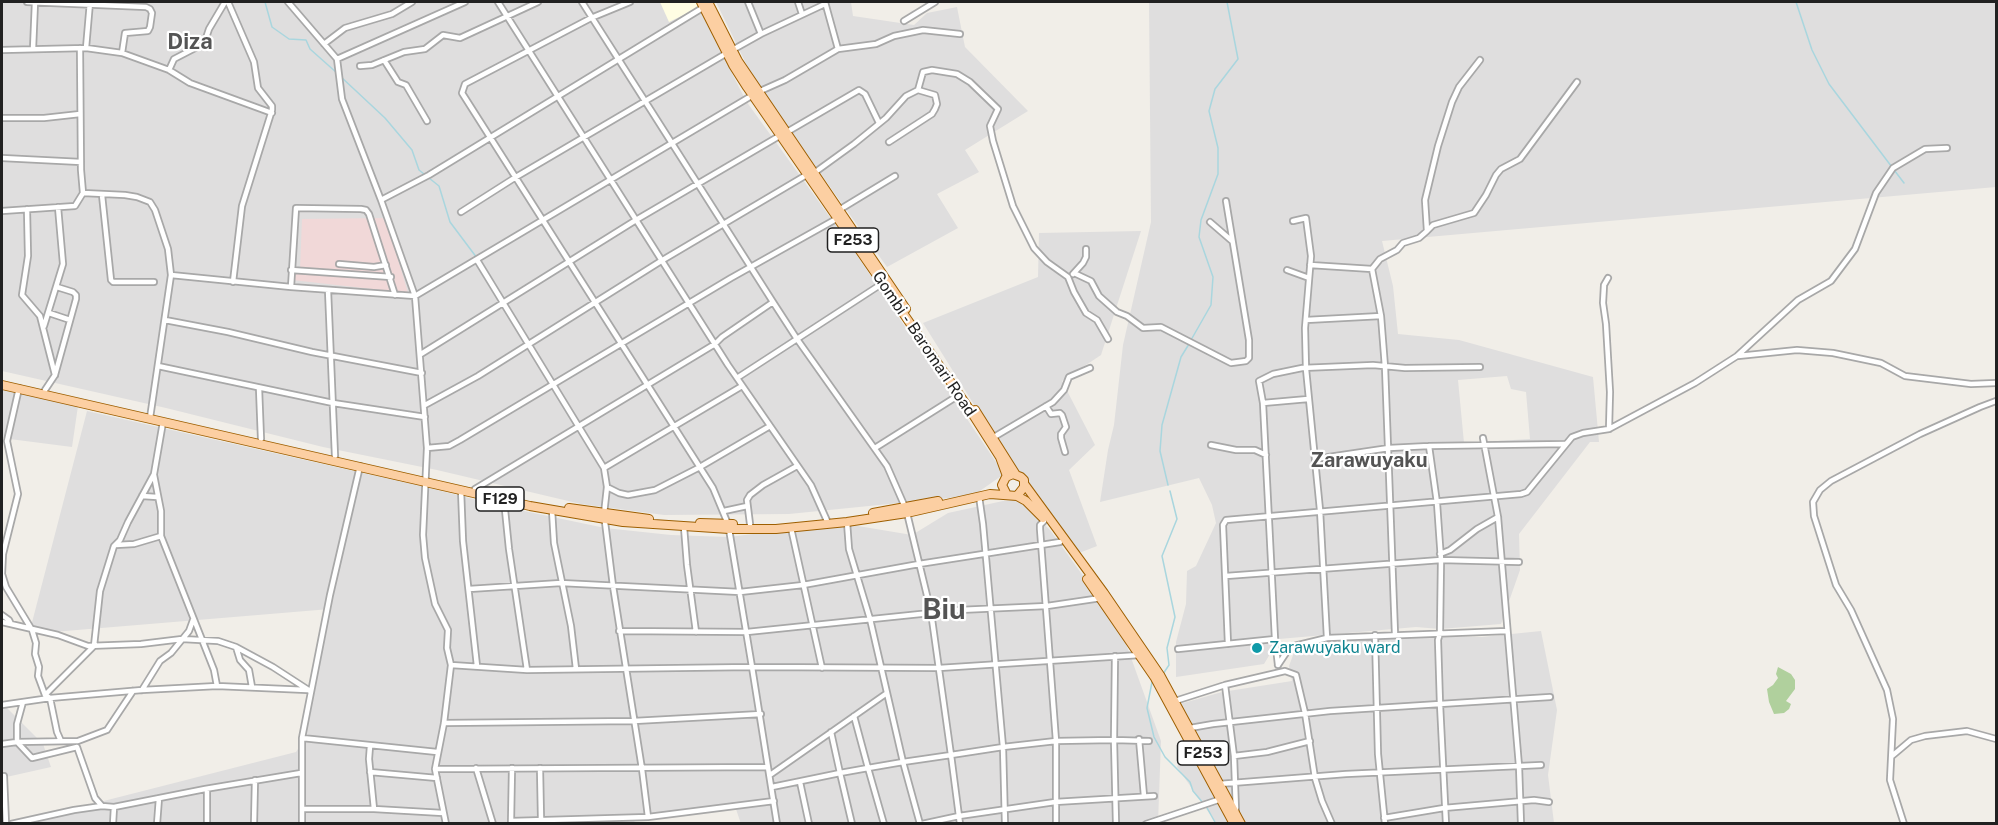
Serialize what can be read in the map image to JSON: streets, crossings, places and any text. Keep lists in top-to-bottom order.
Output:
{
  "streets": {
    "main road": ["F253", "Gombi - Baromari Road", "F129"]
  },
  "crossings": [
    ["F253", "Gombi - Baromari Road"],
    ["F253", "F129"],
    ["Gombi - Baromari Road", "F129"]
  ],
  "districts": ["Diza", "Zarawuyaku", "Biu"],
  "places": ["Zarawuyaku ward"]
}
